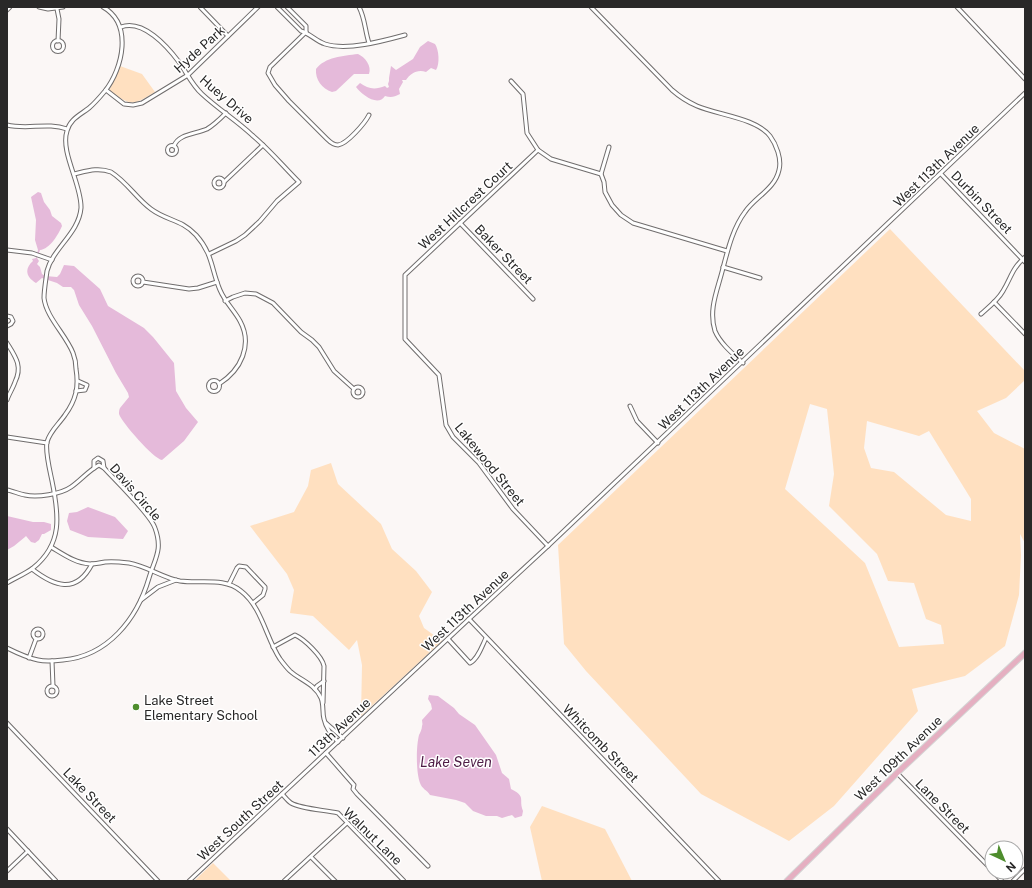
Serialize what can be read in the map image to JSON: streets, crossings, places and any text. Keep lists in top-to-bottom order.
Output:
{
  "streets": {
    "main road": ["West 109th Avenue"],
    "street": [
      "Hyde Park",
      "Huey Drive",
      "West 113th Avenue",
      "Durbin Street",
      "West Hillcrest Court",
      "Baker Street",
      "Lakewood Street",
      "Davis Circle",
      "113th Avenue",
      "Whitcomb Street",
      "Lake Street",
      "Lane Street",
      "West South Street",
      "Walnut Lane"
    ]
  },
  "crossings": [
    ["Hyde Park", "Huey Drive"],
    ["West 113th Avenue", "Durbin Street"],
    ["West 113th Avenue", "Lakewood Street"],
    ["West 113th Avenue", "113th Avenue"],
    ["West 113th Avenue", "Whitcomb Street"],
    ["West Hillcrest Court", "Baker Street"],
    ["West Hillcrest Court", "Lakewood Street"],
    ["113th Avenue", "West South Street"],
    ["West 109th Avenue", "Lane Street"],
    ["West South Street", "Walnut Lane"]
  ],
  "water": ["Lake Seven"],
  "places": ["Lake Street Elementary School"],
  "north": "bottom right"
}
